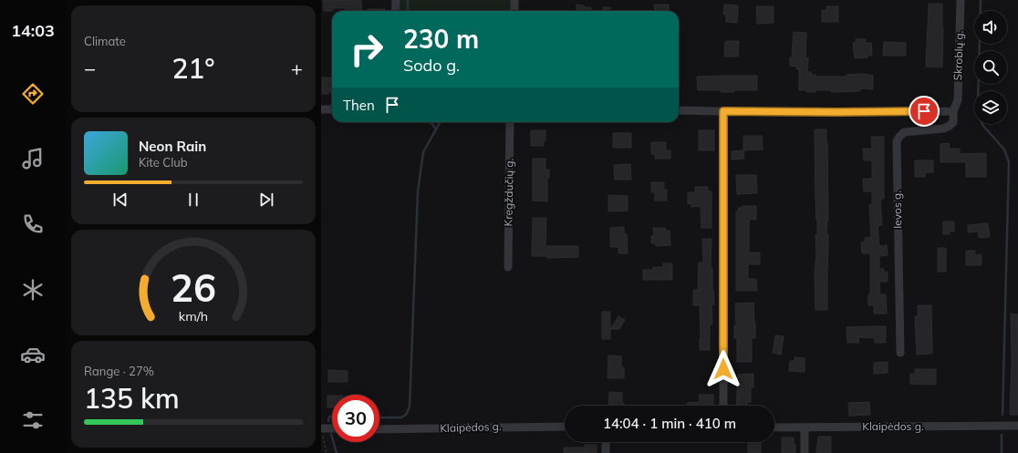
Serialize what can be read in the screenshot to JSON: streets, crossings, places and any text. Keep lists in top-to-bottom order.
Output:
{
  "streets": {
    "street": [
      "Skroblų g.",
      "Kregždučių g.",
      "Ievos g.",
      "Klaipėdos g."
    ]
  },
  "crossings": [
    ["Skroblų g.", "Ievos g."]
  ],
  "page": {
    "tabs": "14:03",
    "tile": [
      "Climate",
      ["Range · 27%", "135 km"]
    ],
    "turn": ["230 m", "Sodo g."],
    "heat": ["−", "21°", "+"],
    "then": "Then",
    "song": ["Neon Rain", "Kite Club"],
    "limit": "30",
    "trip": "14:04 · 1 min · 410 m",
    "gauge": ["26", "km/h"]
  }
}
